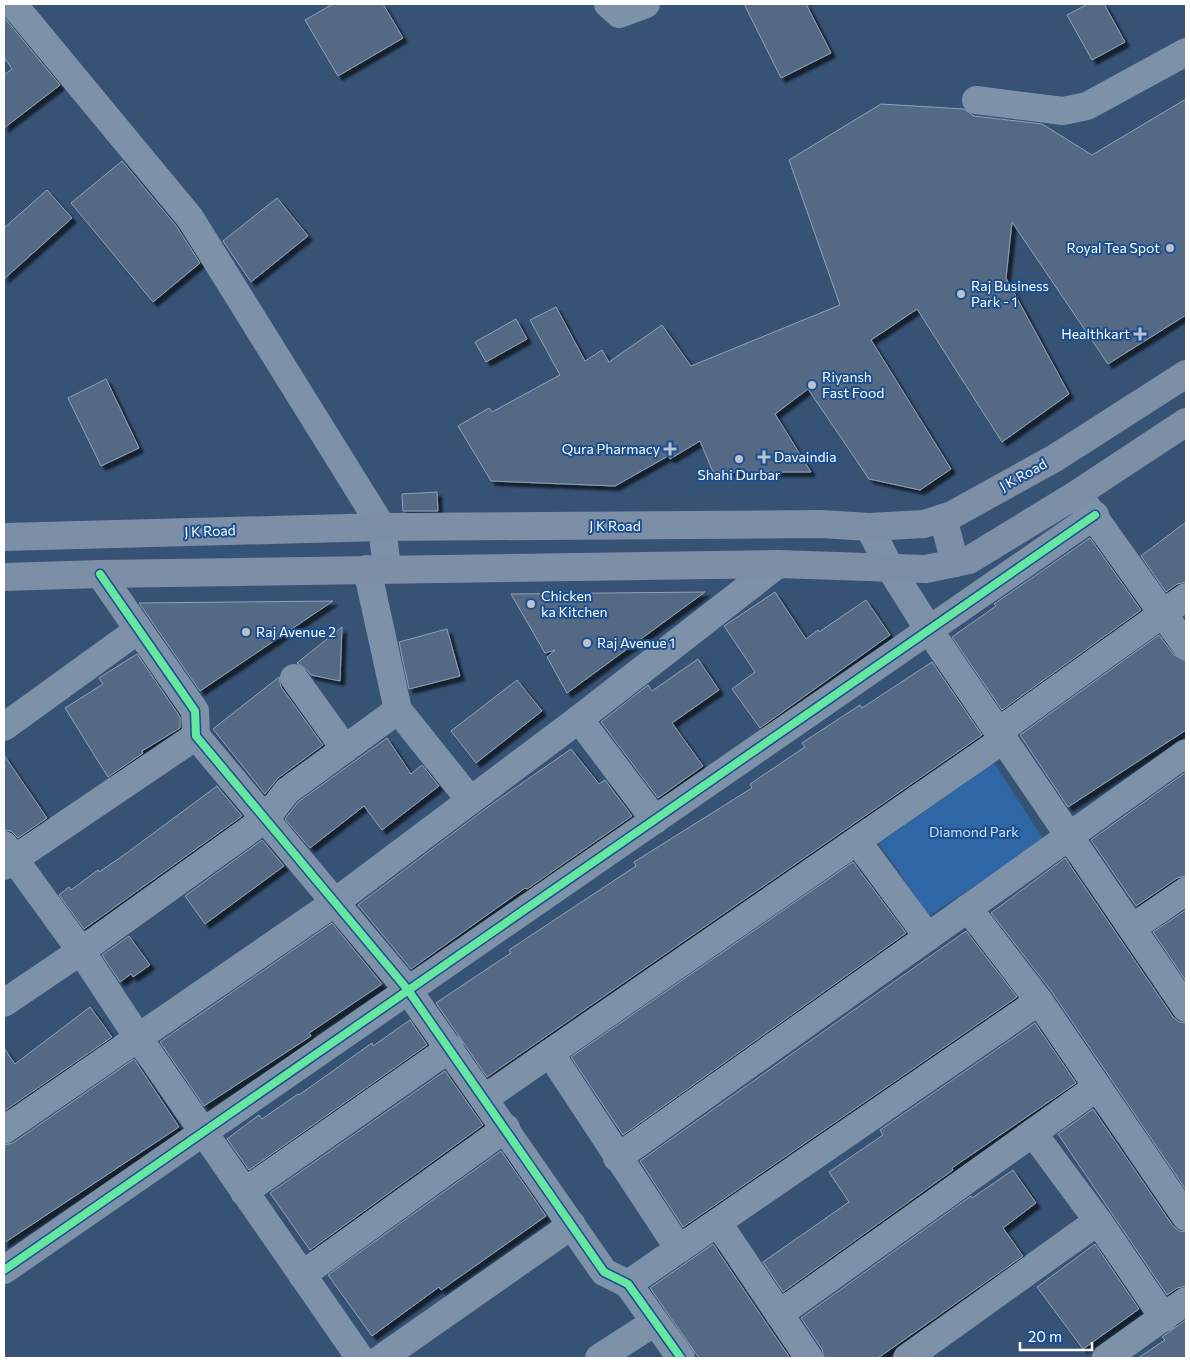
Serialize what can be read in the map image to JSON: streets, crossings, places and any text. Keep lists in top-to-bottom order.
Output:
{
  "streets": {
    "main road": ["J K Road"]
  },
  "parks": ["Diamond Park"],
  "places": {
    "other": [
      "Royal Tea Spot",
      "Raj Business Park - 1",
      "Riyansh Fast Food",
      "Shahi Durbar",
      "Chicken ka Kitchen",
      "Raj Avenue 2",
      "Raj Avenue 1"
    ],
    "health": ["Healthkart", "Qura Pharmacy", "Davaindia"]
  },
  "scale_bar": "20 m"
}
